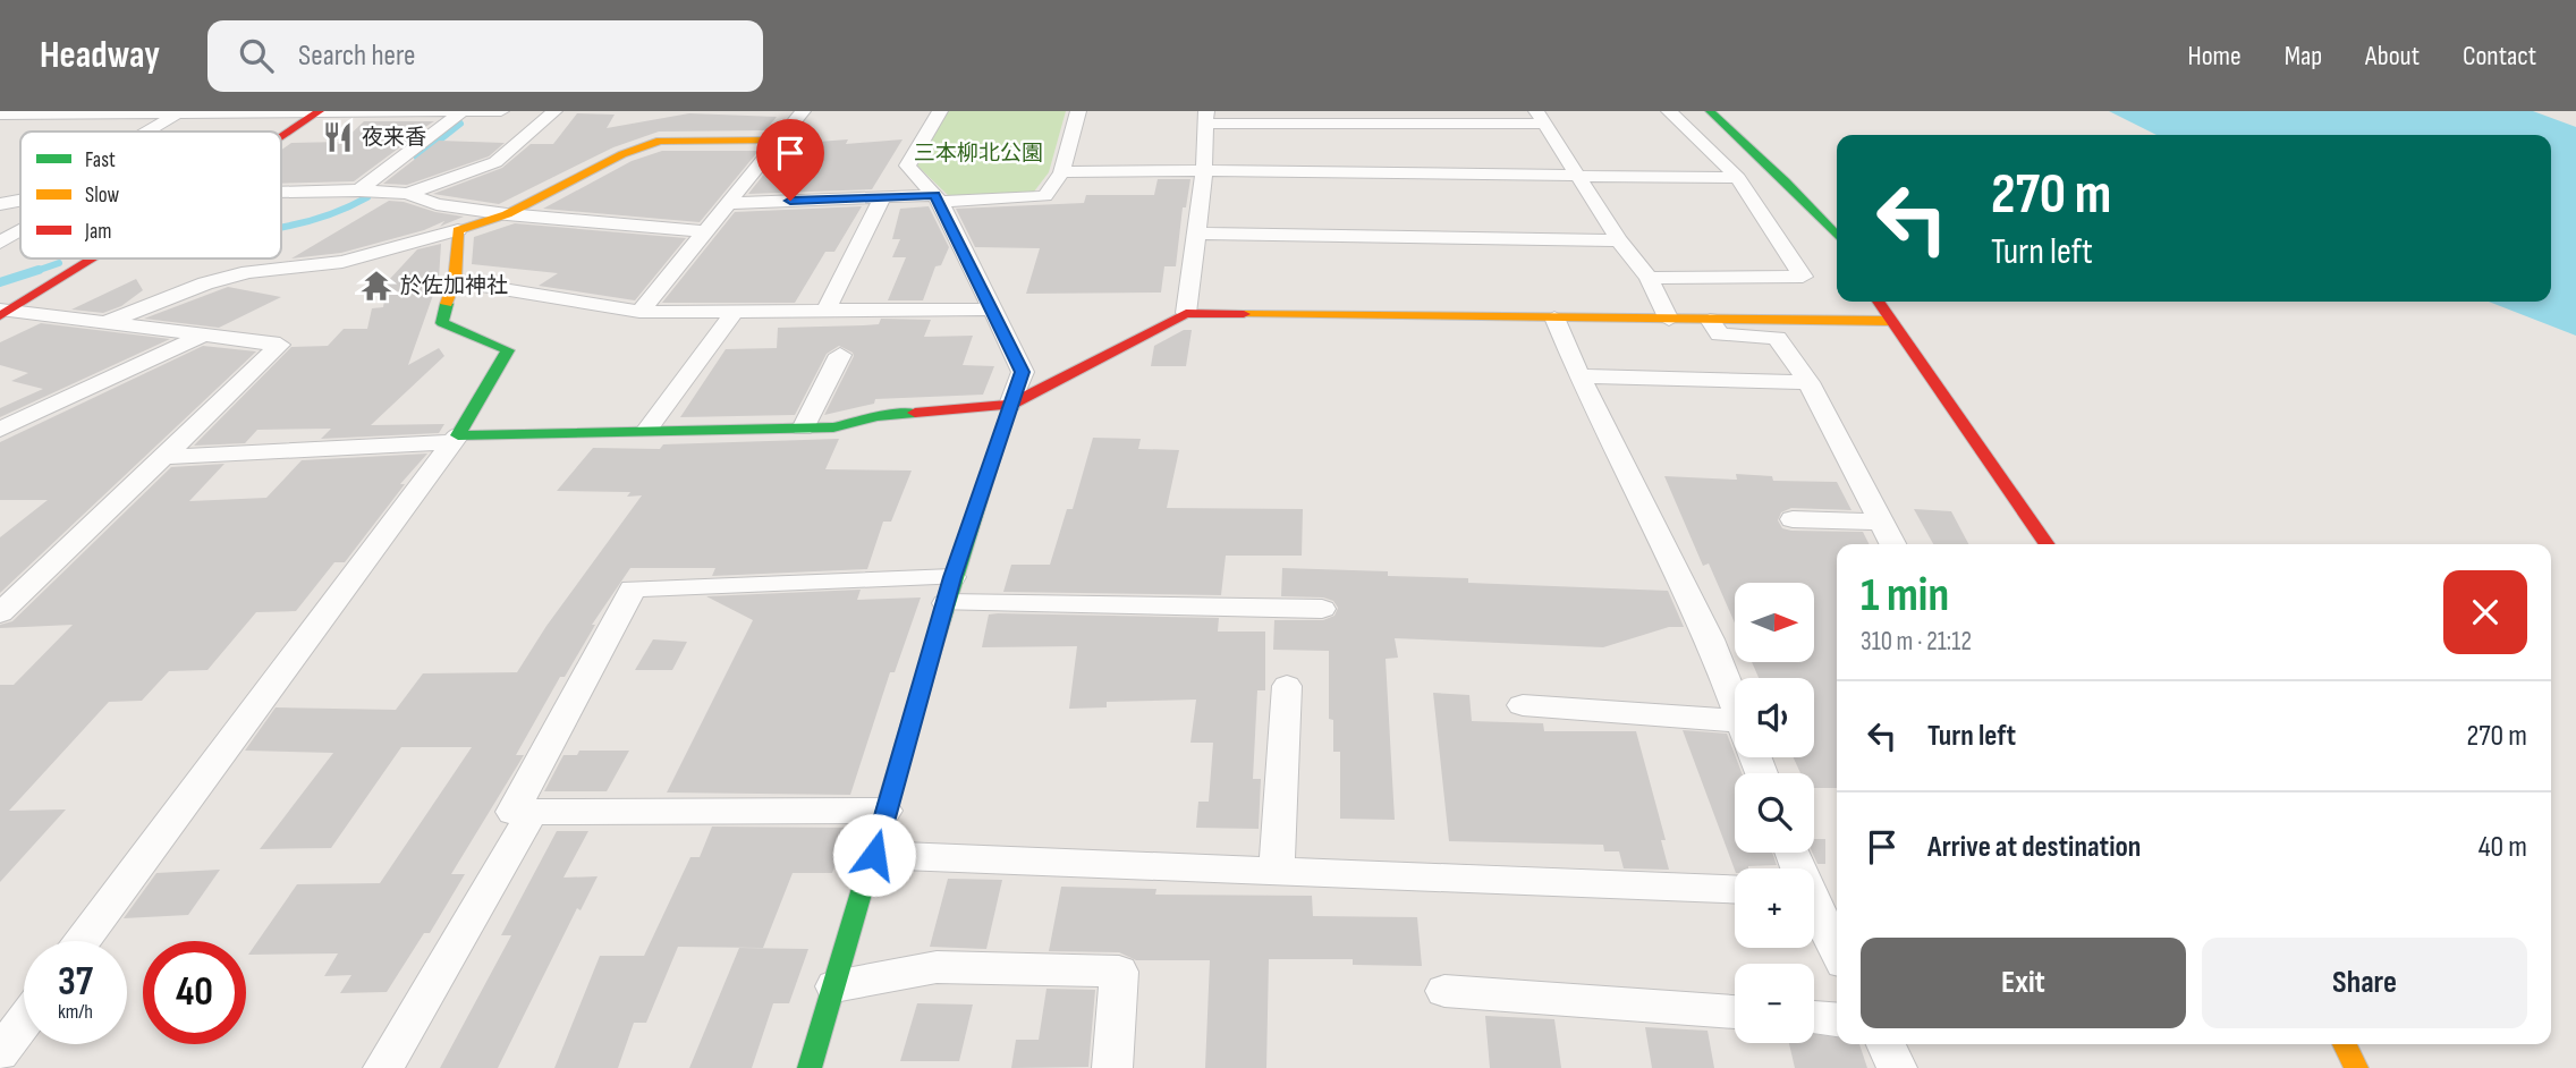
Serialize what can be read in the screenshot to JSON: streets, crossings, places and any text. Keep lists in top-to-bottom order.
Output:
{
  "parks": ["三本柳北公園"],
  "places": {
    "restaurant": ["夜来香"],
    "temple": ["於佐加神社"]
  },
  "legend": ["Fast", "Slow", "Jam"],
  "north": "right",
  "page": {
    "header": "Headway",
    "search": "Search here",
    "nav": [
      "Home",
      "Map",
      "About",
      "Contact"
    ],
    "turn": ["270 m", "Turn left"],
    "heading": ["1 min", "310 m · 21:12"],
    "map_buttons": ["+", "−"],
    "list": [
      {
        "name": "Turn left",
        "value": "270 m"
      },
      {
        "name": "Arrive at destination",
        "value": "40 m"
      }
    ],
    "buttons": ["Exit", "Share"],
    "speed": "37 km/h",
    "limit": "40"
  }
}
